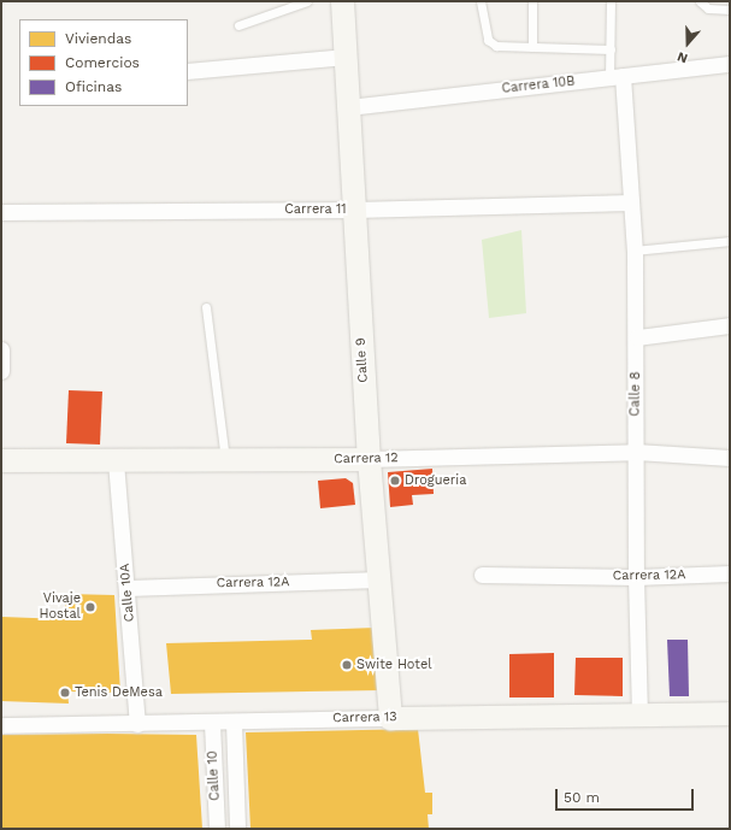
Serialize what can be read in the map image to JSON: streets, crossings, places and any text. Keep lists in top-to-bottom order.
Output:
{
  "streets": {
    "main road": ["Calle 9", "Carrera 12", "Carrera 13"],
    "street": [
      "Carrera 10B",
      "Carrera 11",
      "Calle 8",
      "Carrera 12A",
      "Calle 10A",
      "Calle 10"
    ]
  },
  "crossings": [
    ["Carrera 10B", "Calle 9"],
    ["Carrera 10B", "Calle 8"],
    ["Carrera 11", "Calle 9"],
    ["Carrera 11", "Calle 8"],
    ["Calle 9", "Carrera 12"],
    ["Calle 9", "Carrera 12A"],
    ["Calle 9", "Carrera 13"],
    ["Calle 8", "Carrera 12"],
    ["Calle 8", "Carrera 12A"],
    ["Calle 8", "Carrera 13"],
    ["Carrera 12", "Calle 10A"],
    ["Carrera 12A", "Calle 10A"],
    ["Calle 10A", "Carrera 13"],
    ["Carrera 13", "Calle 10"]
  ],
  "places": [
    "Drogueria",
    "Vivaje Hostal",
    "Swite Hotel",
    "Tenis DeMesa"
  ],
  "legend": ["Viviendas", "Comercios", "Oficinas"],
  "scale_bar": "50 m",
  "north": "bottom"
}
